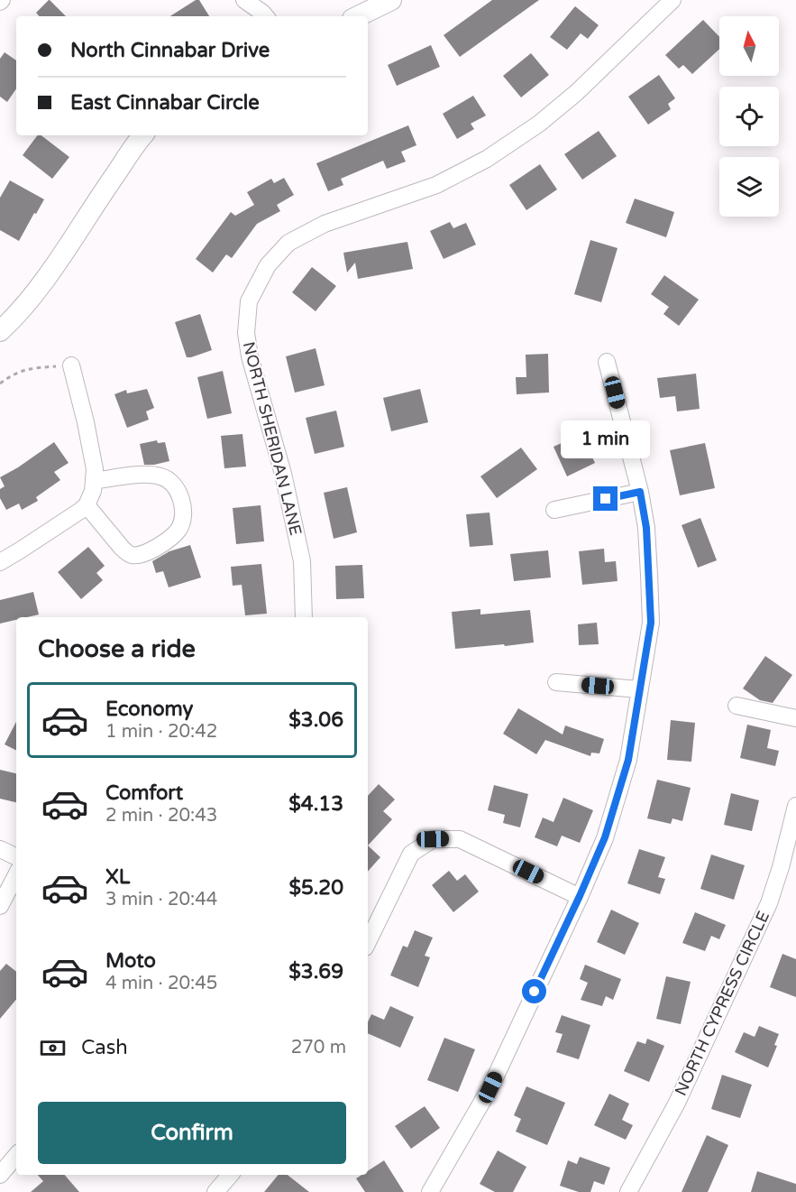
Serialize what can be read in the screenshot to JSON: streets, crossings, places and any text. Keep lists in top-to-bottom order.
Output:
{
  "streets": {
    "street": ["NORTH SHERIDAN LANE", "NORTH CYPRESS CIRCLE"]
  },
  "north": "top",
  "page": {
    "banner": ["North Cinnabar Drive", "East Cinnabar Circle"],
    "bubble": "1 min",
    "heading": "Choose a ride",
    "list": [
      {
        "name": "Economy",
        "note": "1 min · 20:42",
        "value": "$3.06"
      },
      {
        "name": "Comfort",
        "note": "2 min · 20:43",
        "value": "$4.13"
      },
      {
        "name": "XL",
        "note": "3 min · 20:44",
        "value": "$5.20"
      },
      {
        "name": "Moto",
        "note": "4 min · 20:45",
        "value": "$3.69"
      }
    ],
    "pay": ["Cash", "270 m"],
    "buttons": "Confirm"
  }
}
